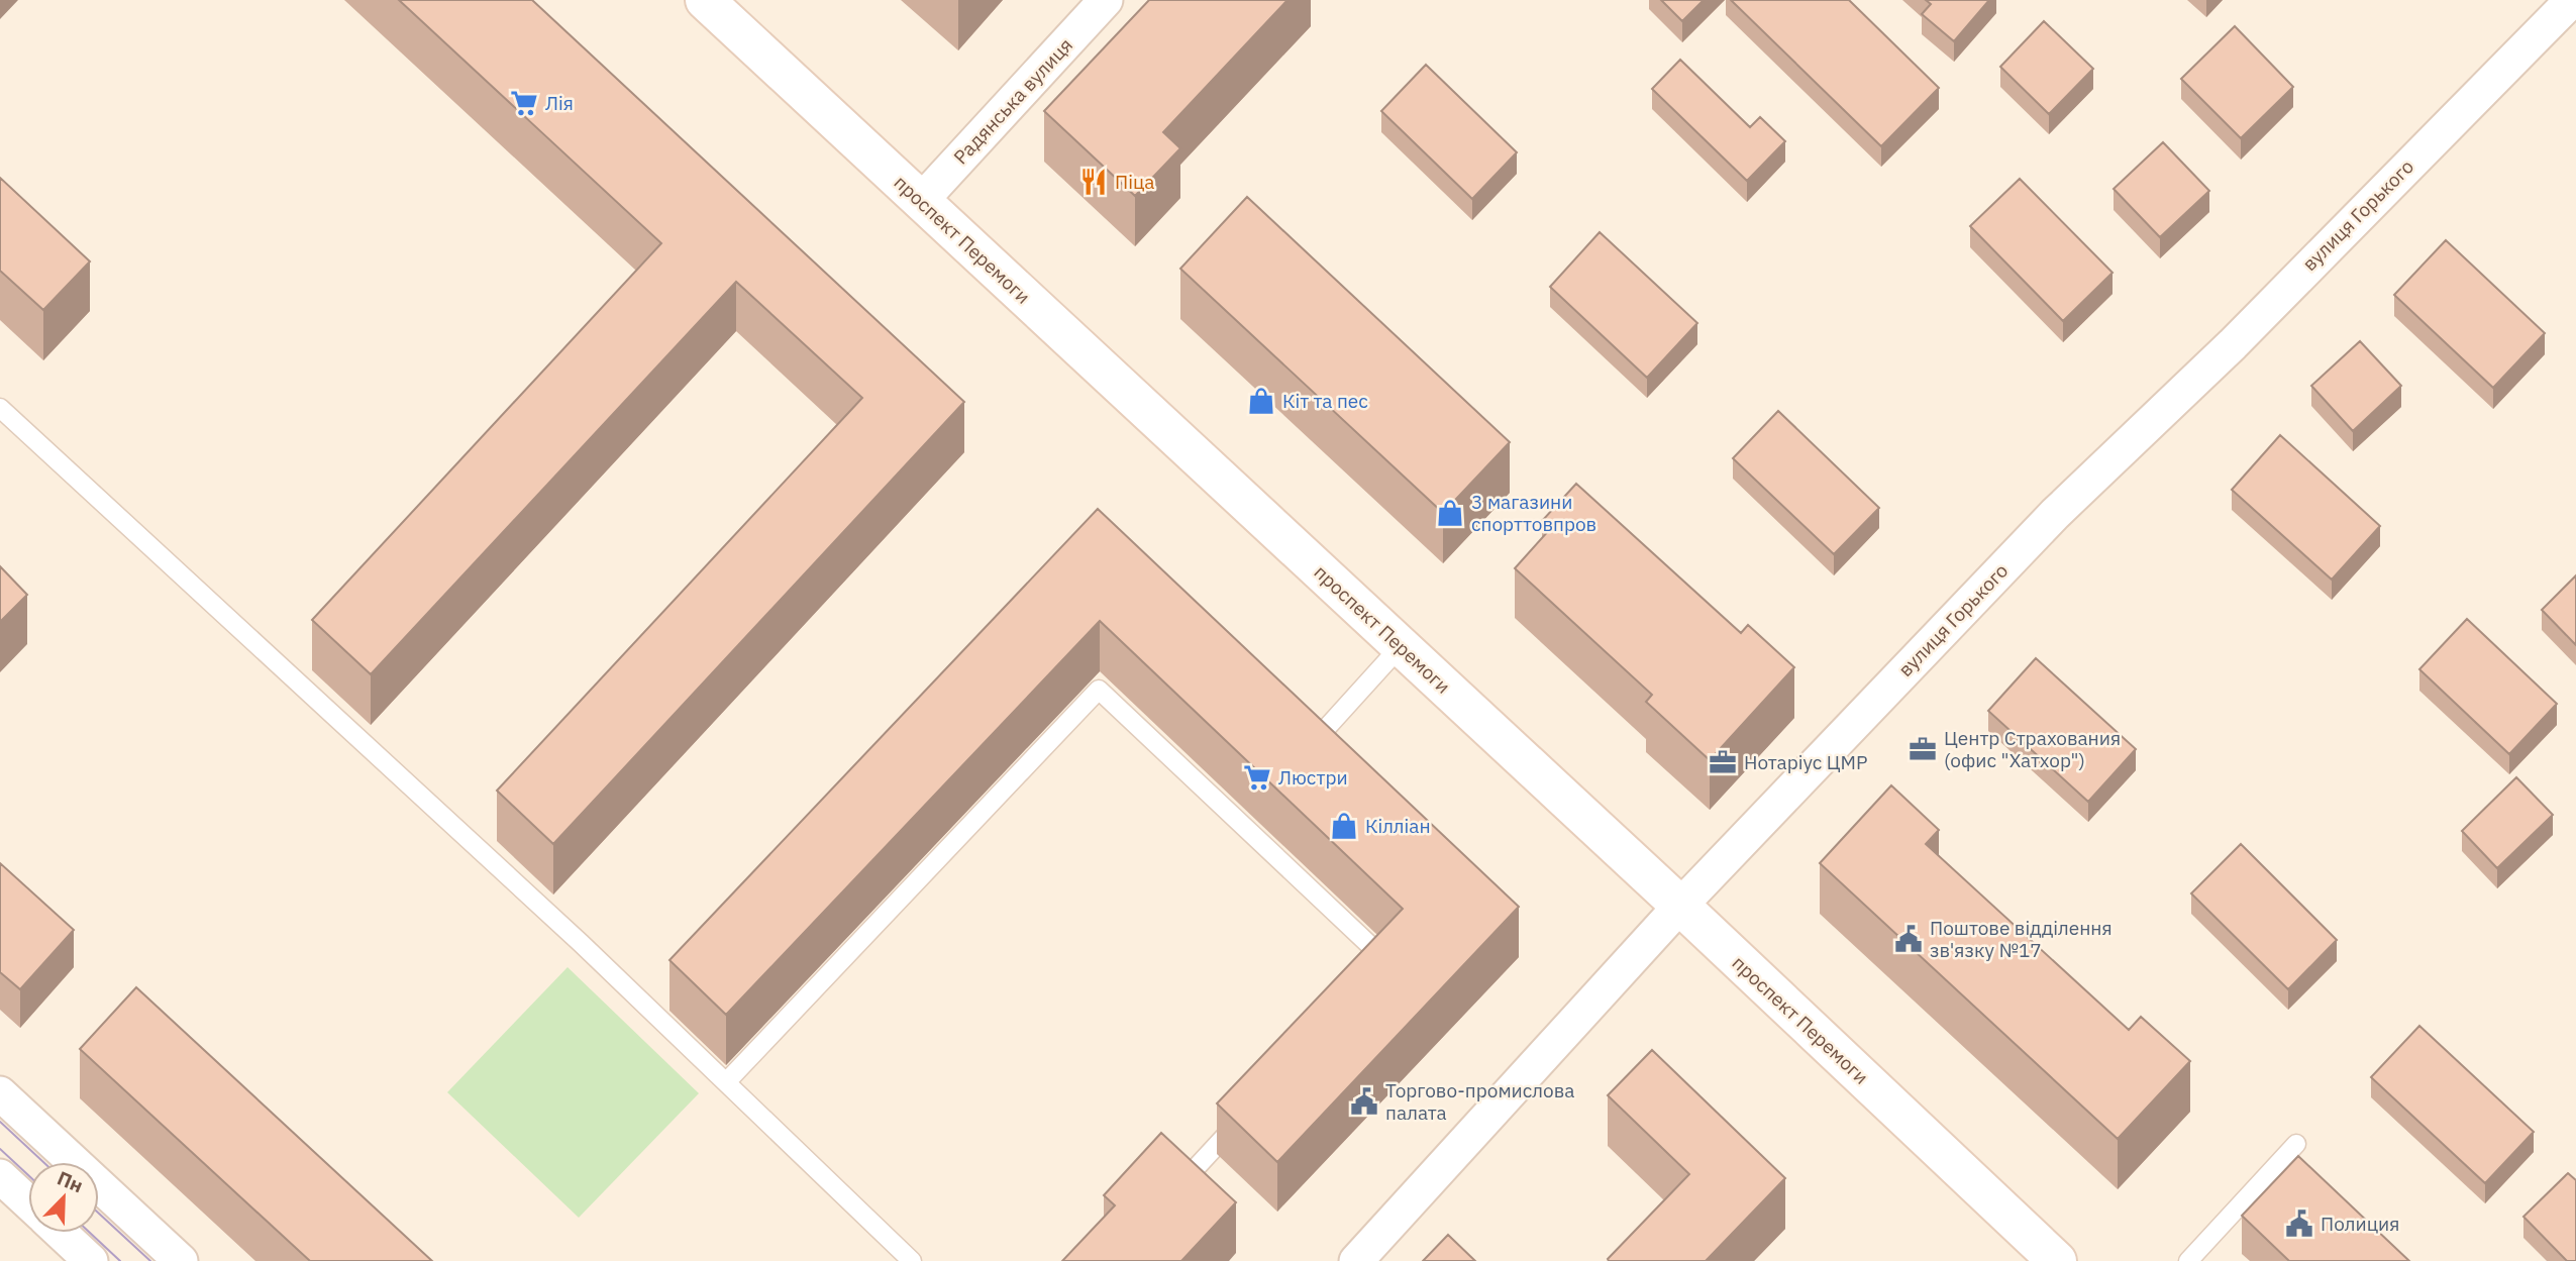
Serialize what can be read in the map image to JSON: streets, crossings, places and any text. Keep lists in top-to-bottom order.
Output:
{
  "streets": {
    "main road": ["проспект Перемоги"],
    "street": ["Радянська вулиця", "вулиця Горького"]
  },
  "crossings": [
    ["Радянська вулиця", "проспект Перемоги"],
    ["вулиця Горького", "проспект Перемоги"]
  ],
  "places": {
    "supermarket": ["Лія", "Люстри"],
    "restaurant": ["Піца"],
    "shop": ["Кіт та пес", "3 магазини спорттовпров", "Кілліан"],
    "office": ["Центр Страхования (офис \"Хатхор\")", "Нотаріус ЦМР"],
    "public building": ["Поштове відділення зв'язку №17", "Торгово-промислова палата", "Полиция"]
  },
  "north": "top right"
}
